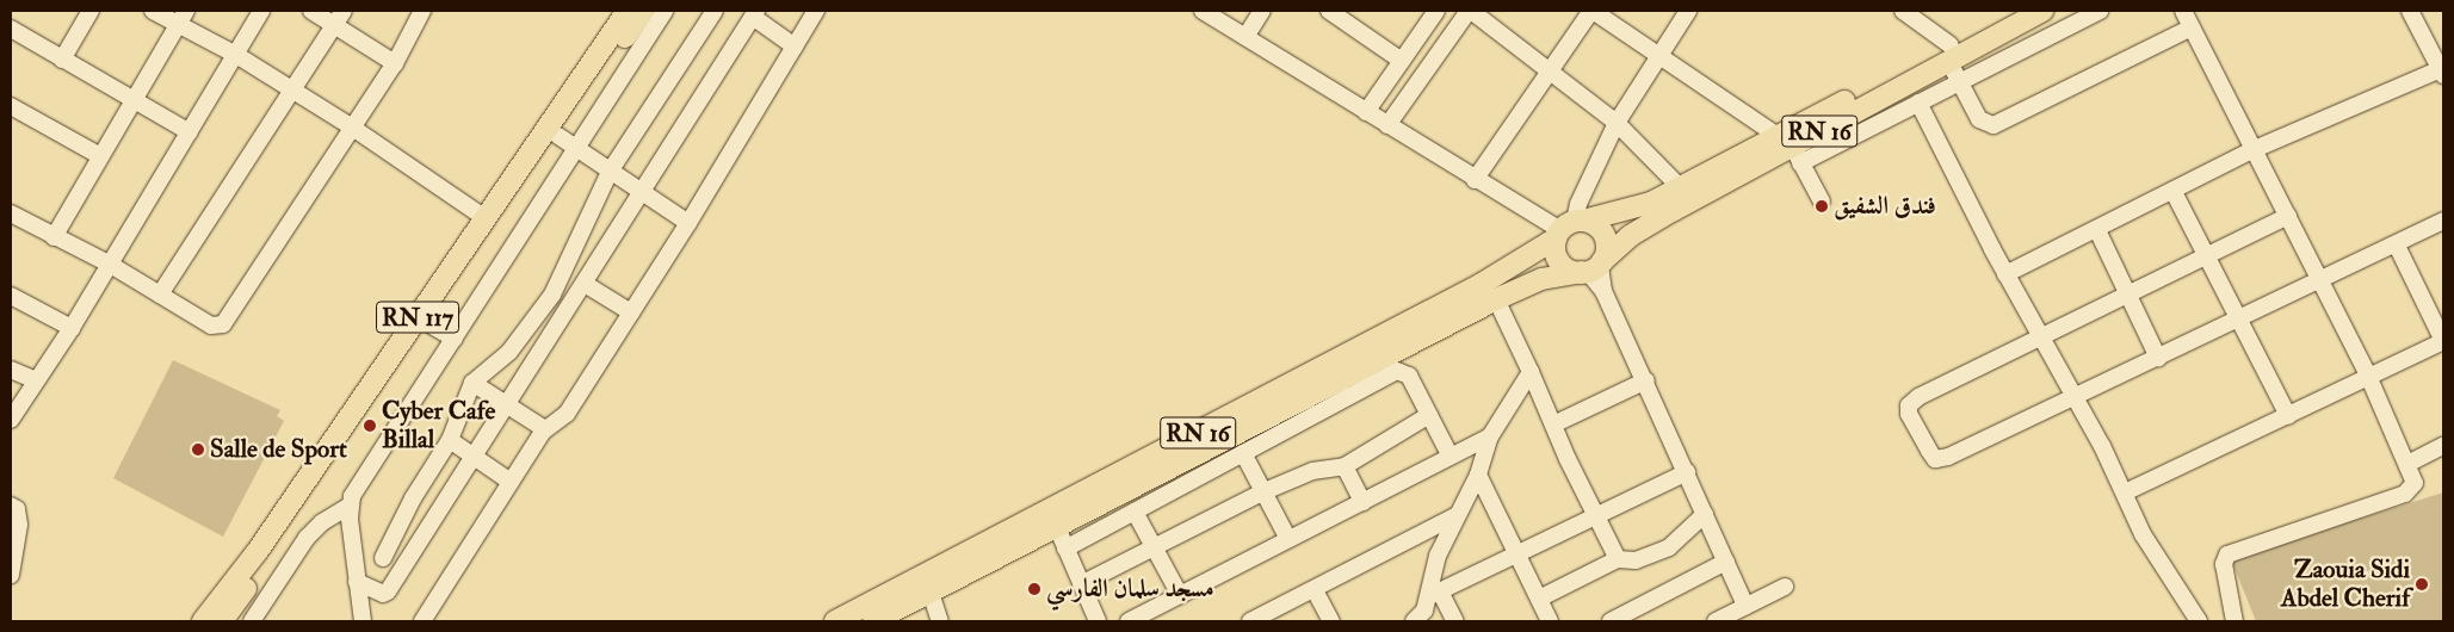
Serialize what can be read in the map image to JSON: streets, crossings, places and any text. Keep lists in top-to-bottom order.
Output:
{
  "streets": {
    "main road": ["RN 16", "RN 117"]
  },
  "places": [
    "فندق الشفيق",
    "Cyber Cafe Billal",
    "Salle de Sport",
    "Zaouia Sidi Abdel Cherif",
    "مسجد سلمان الفارسي"
  ]
}
